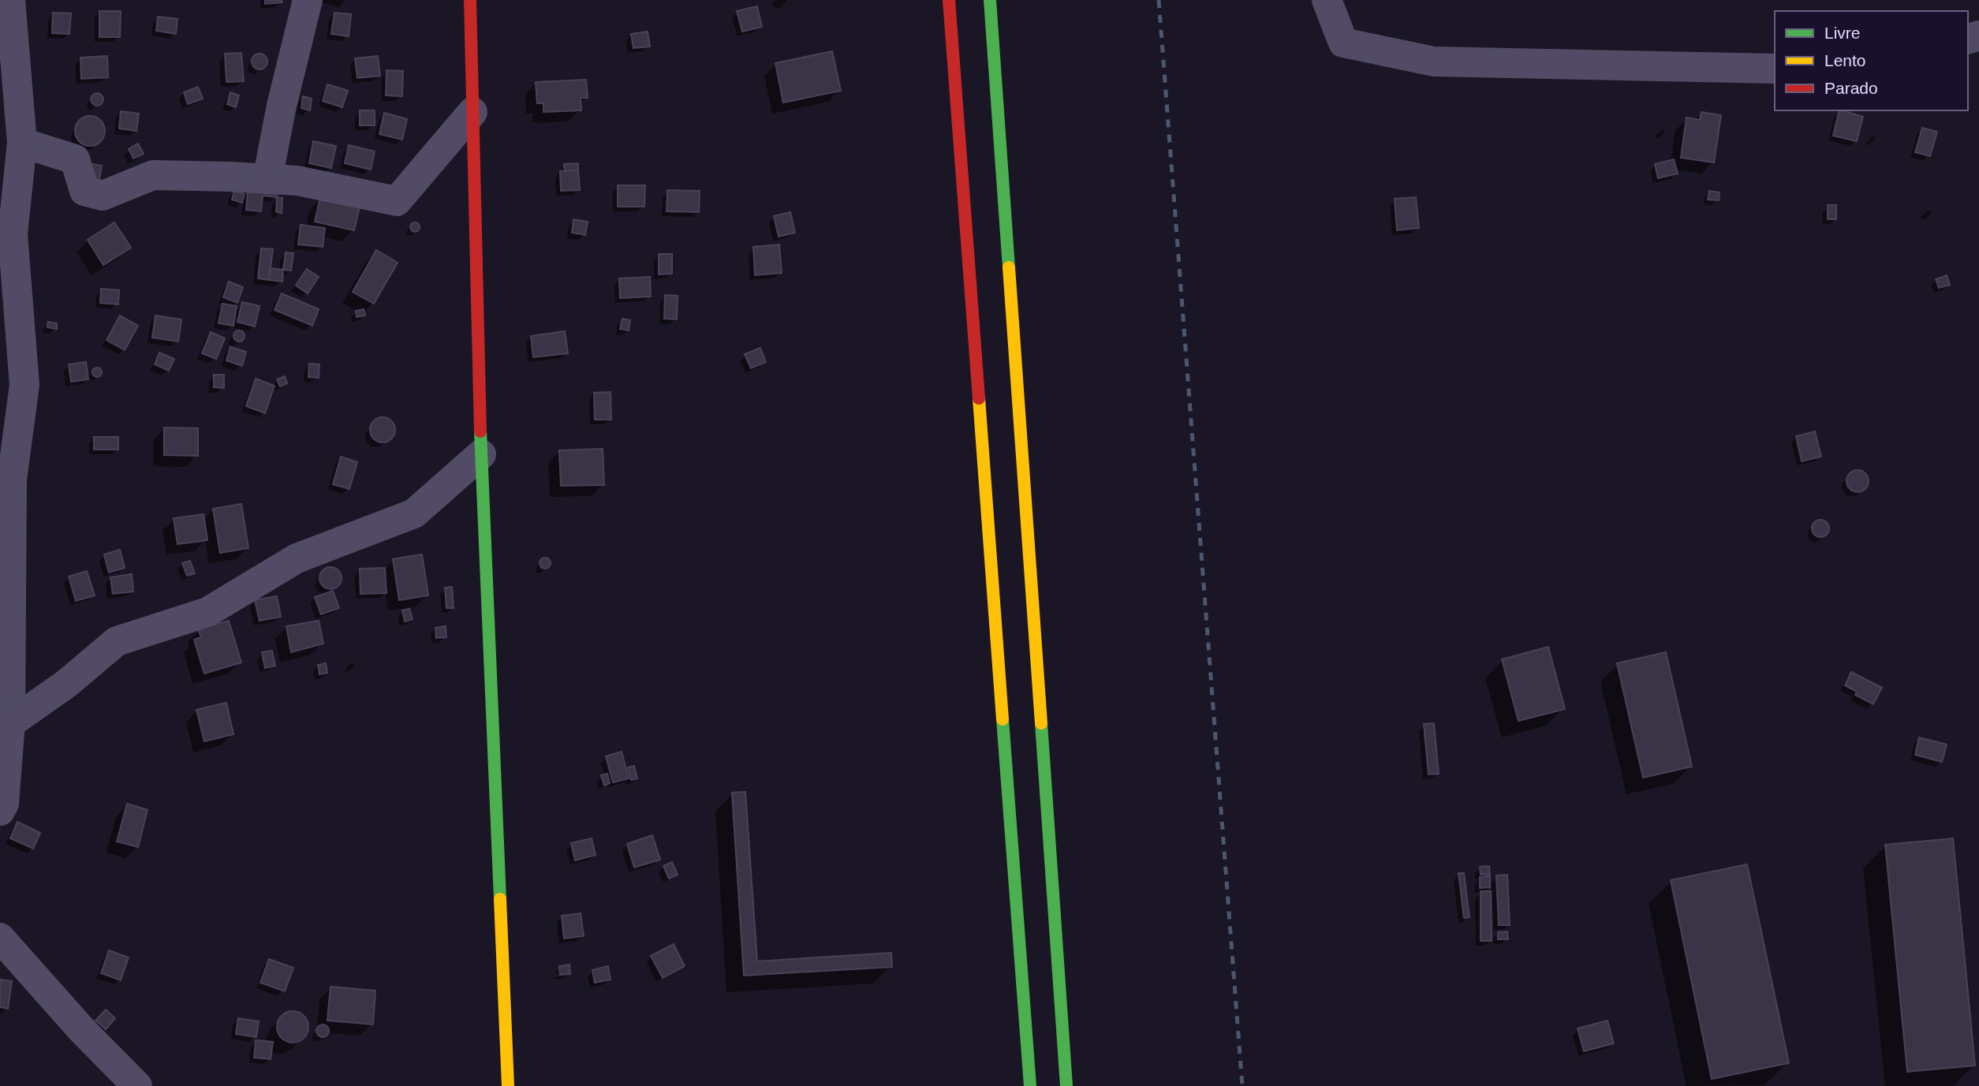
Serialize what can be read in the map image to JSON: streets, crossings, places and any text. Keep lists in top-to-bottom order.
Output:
{
  "legend": ["Livre", "Lento", "Parado"]
}
